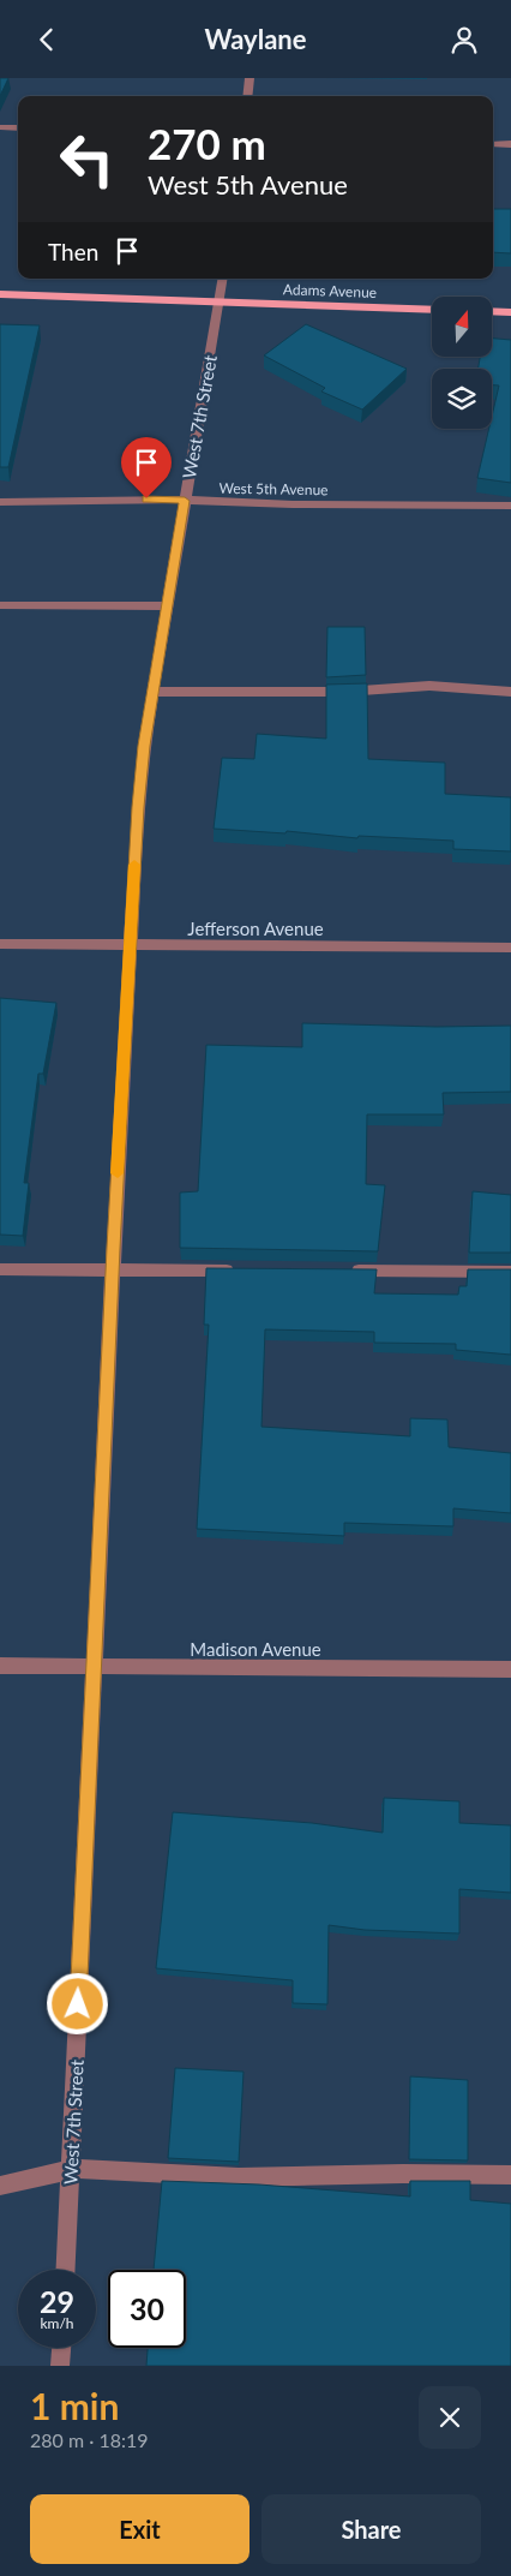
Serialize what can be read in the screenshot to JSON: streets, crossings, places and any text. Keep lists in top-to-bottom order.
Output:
{
  "streets": {
    "main road": ["Adams Avenue"],
    "street": [
      "West 7th Street",
      "West 5th Avenue",
      "Jefferson Avenue",
      "Madison Avenue"
    ]
  },
  "crossings": [
    ["Adams Avenue", "West 7th Street"],
    ["West 7th Street", "West 5th Avenue"],
    ["West 7th Street", "Jefferson Avenue"],
    ["West 7th Street", "Madison Avenue"]
  ],
  "north": "top",
  "page": {
    "header": "Waylane",
    "turn": ["270 m", "West 5th Avenue"],
    "then": "Then",
    "speed": "29 km/h",
    "limit": "30",
    "heading": ["1 min", "280 m · 18:19"],
    "buttons": ["Exit", "Share"]
  }
}
